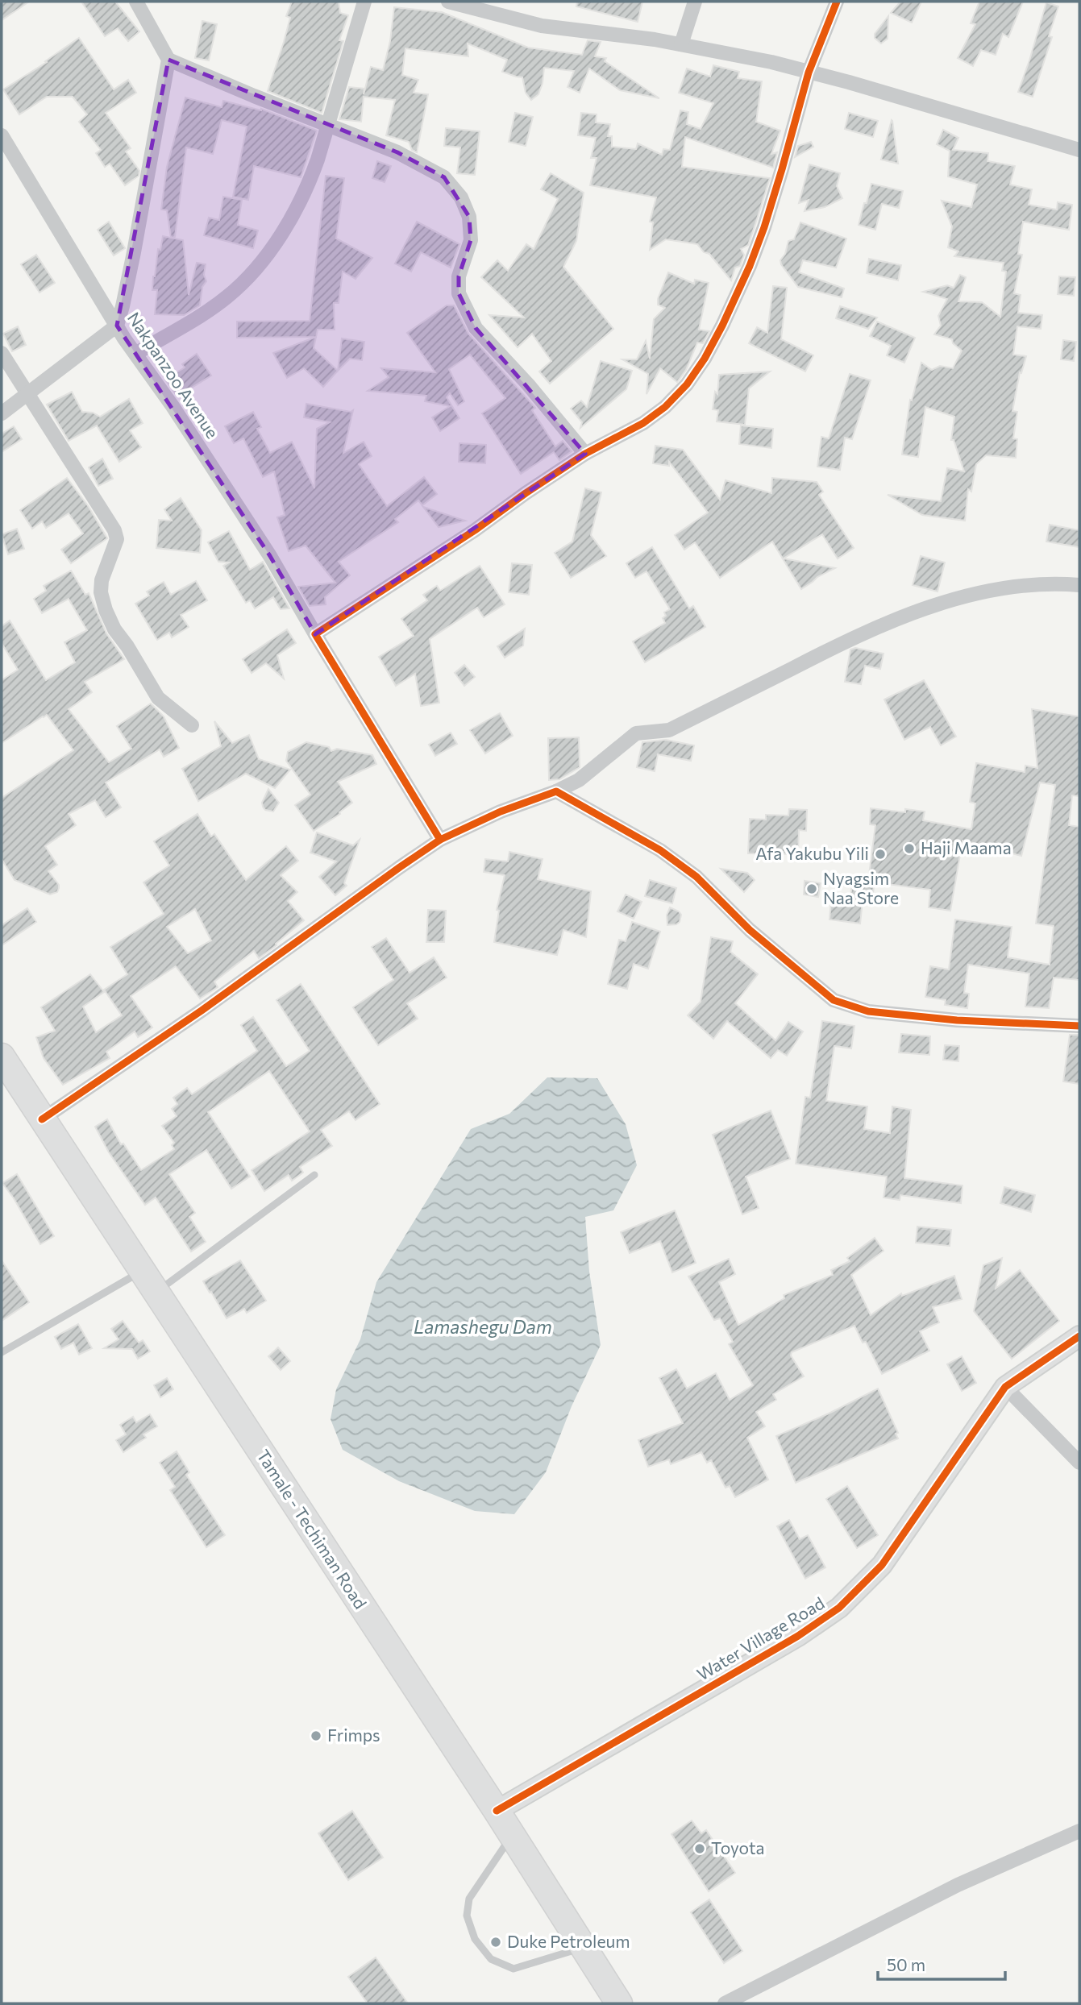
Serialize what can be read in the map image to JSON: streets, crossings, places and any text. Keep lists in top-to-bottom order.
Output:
{
  "streets": {
    "highway": ["Tamale - Techiman Road"],
    "street": ["Nakpanzoo Avenue", "Water Village Road"]
  },
  "crossings": [
    ["Tamale - Techiman Road", "Water Village Road"]
  ],
  "water": ["Lamashegu Dam"],
  "places": [
    "Haji Maama",
    "Afa Yakubu Yili",
    "Nyagsim Naa Store",
    "Frimps",
    "Toyota",
    "Duke Petroleum"
  ],
  "scale_bar": "50 m"
}
